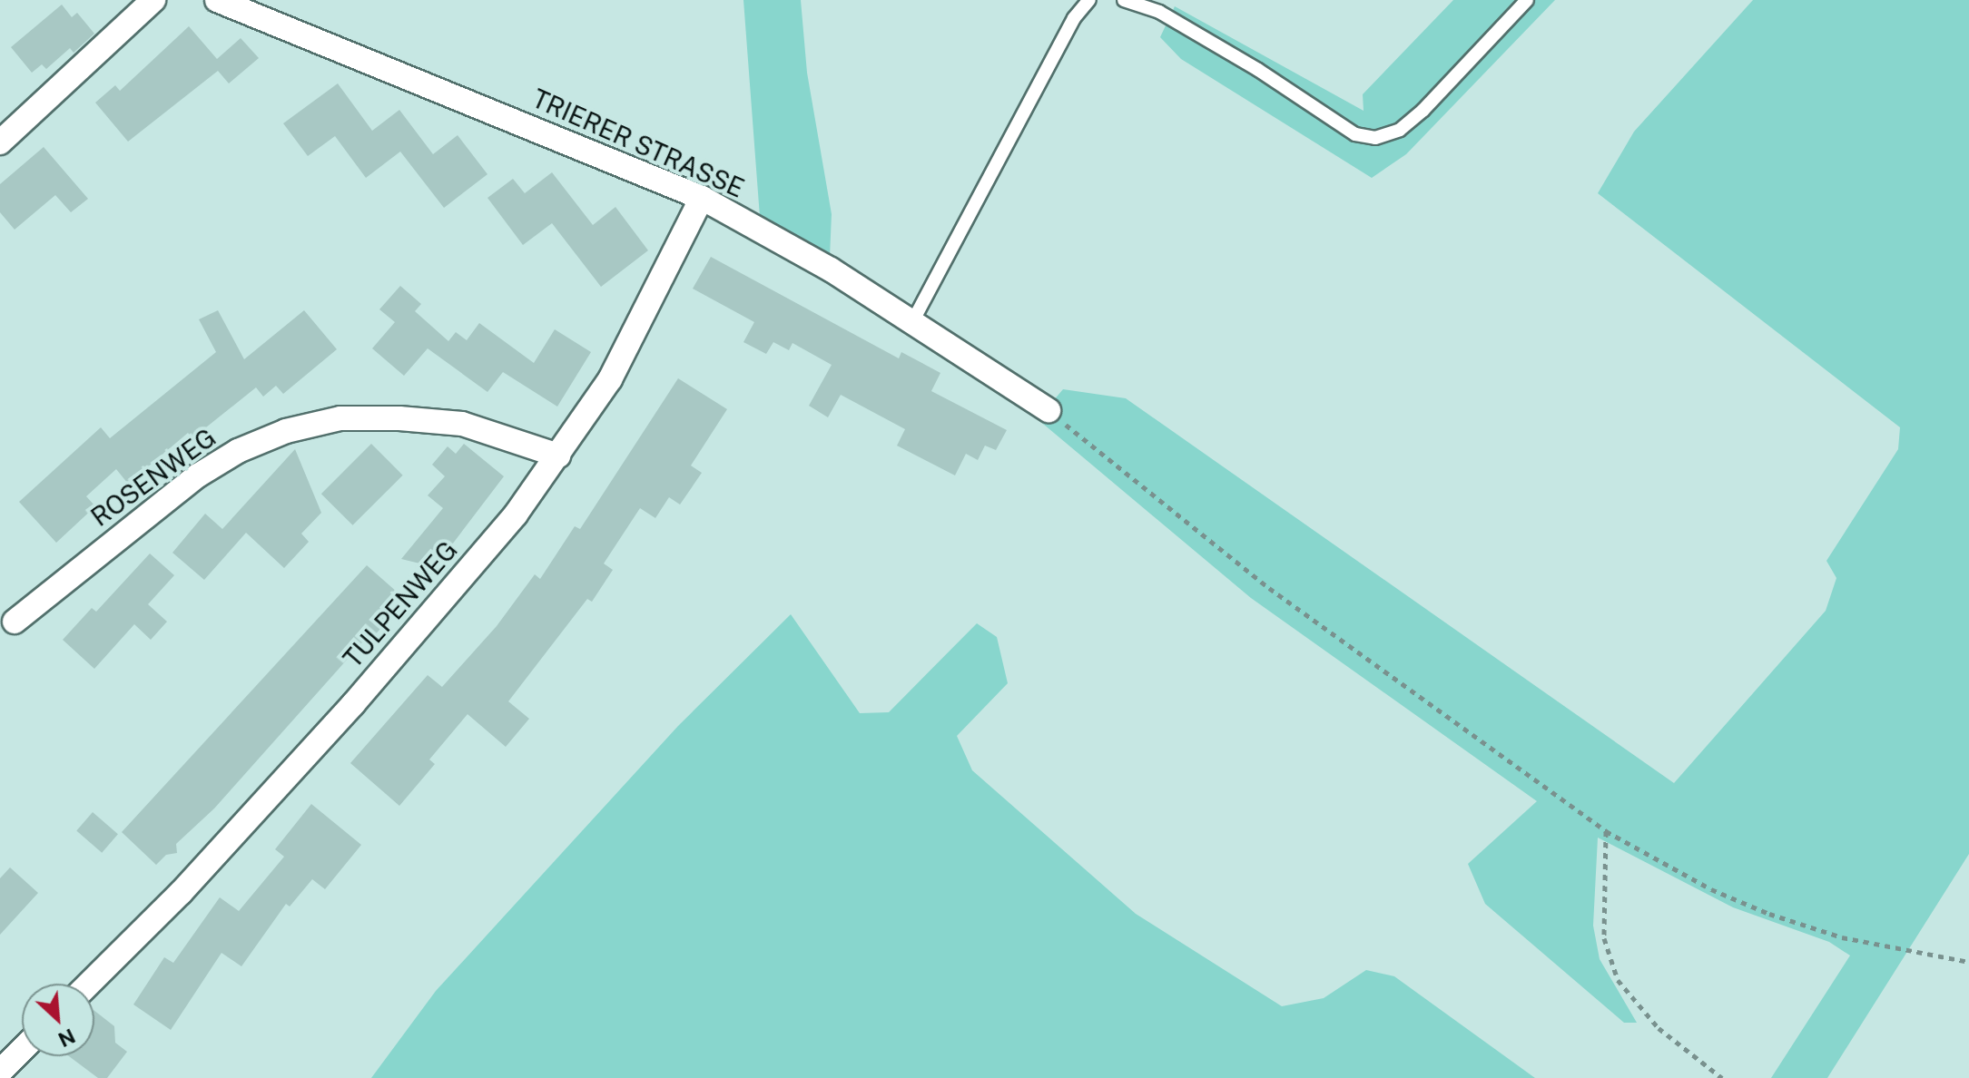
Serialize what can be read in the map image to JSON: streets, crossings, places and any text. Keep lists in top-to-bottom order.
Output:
{
  "streets": {
    "street": ["TRIERER STRASSE", "ROSENWEG", "TULPENWEG"]
  },
  "crossings": [
    ["TRIERER STRASSE", "TULPENWEG"],
    ["ROSENWEG", "TULPENWEG"]
  ],
  "north": "bottom right"
}
